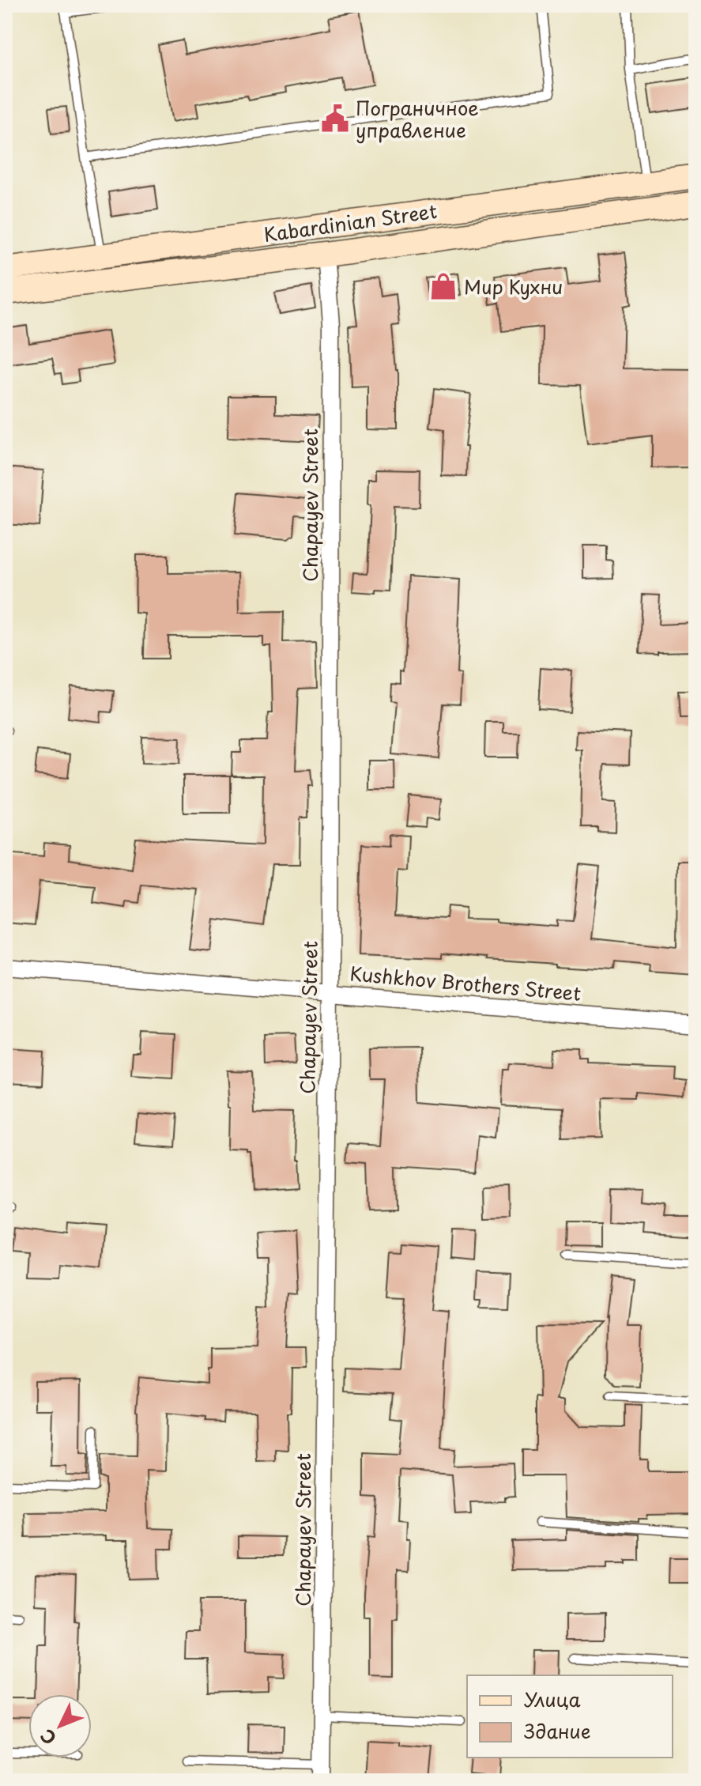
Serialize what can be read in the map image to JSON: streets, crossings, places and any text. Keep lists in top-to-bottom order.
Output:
{
  "streets": {
    "main road": ["Kabardinian Street"],
    "street": ["Chapayev Street", "Kushkhov Brothers Street"]
  },
  "crossings": [
    ["Kabardinian Street", "Chapayev Street"],
    ["Chapayev Street", "Kushkhov Brothers Street"]
  ],
  "places": {
    "public building": ["Пограничное управление"],
    "shop": ["Мир Кухни"]
  },
  "legend": ["Улица", "Здание"],
  "north": "bottom left"
}
